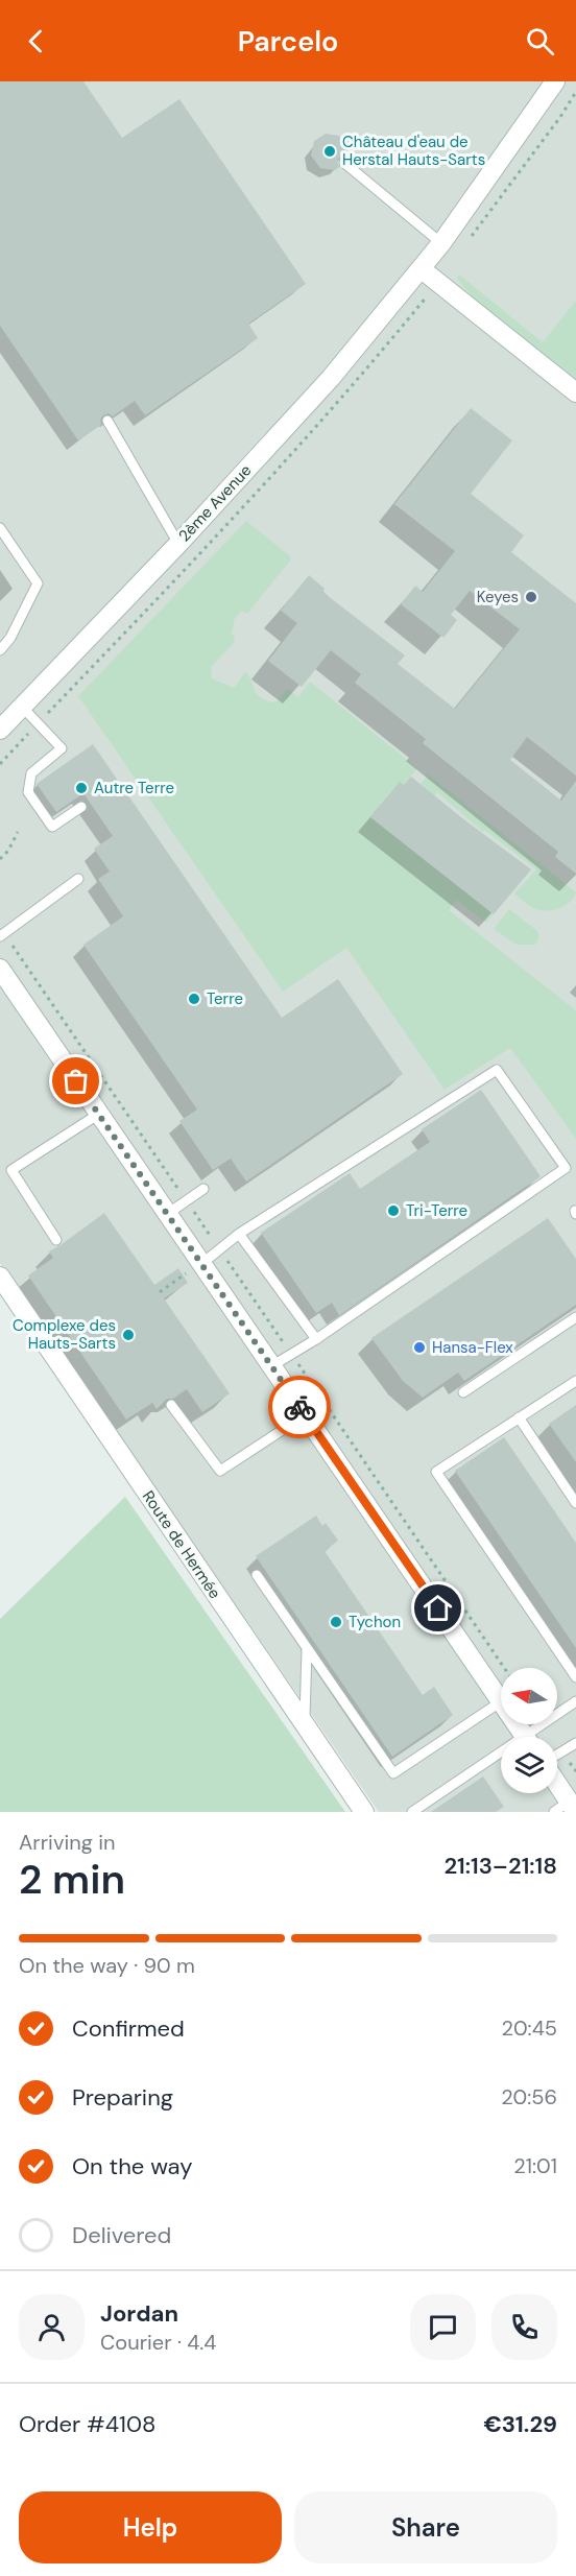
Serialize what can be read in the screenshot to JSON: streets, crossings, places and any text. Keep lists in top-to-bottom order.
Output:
{
  "streets": {
    "street": ["2ème Avenue", "Route de Hermée"]
  },
  "places": [
    "Château d'eau de Herstal Hauts-Sarts",
    "Keyes",
    "Autre Terre",
    "Terre",
    "Tri-Terre",
    "Complexe des Hauts-Sarts",
    "Hansa-Flex",
    "Tychon"
  ],
  "north": "left",
  "page": {
    "header": "Parcelo",
    "heading": ["2 min", "Arriving in", "21:13–21:18"],
    "panel": [
      "Jordan",
      "Courier · 4.4",
      "Order #4108",
      "€31.29"
    ],
    "bar": "On the way · 90 m",
    "list": [
      ["Confirmed", "20:45"],
      ["Preparing", "20:56"],
      ["On the way", "21:01"],
      "Delivered"
    ],
    "buttons": ["Help", "Share"]
  }
}
